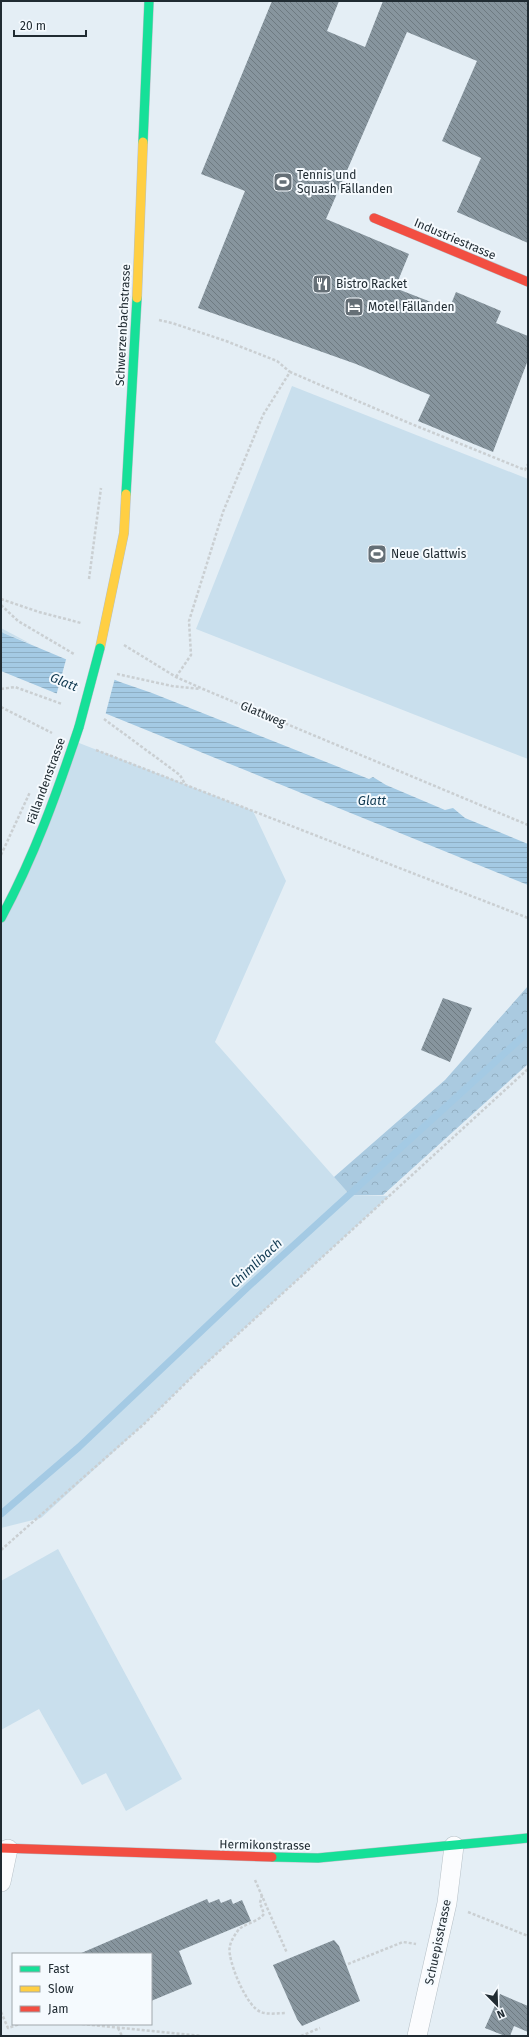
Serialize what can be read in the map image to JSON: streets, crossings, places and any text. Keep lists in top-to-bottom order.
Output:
{
  "streets": {
    "main road": [
      "Industriestrasse",
      "Schwerzenbachstrasse",
      "Fällandenstrasse",
      "Hermikonstrasse"
    ],
    "street": ["Schuepisstrasse"],
    "path": ["Glattweg"]
  },
  "crossings": [
    ["Schwerzenbachstrasse", "Glattweg"],
    ["Schwerzenbachstrasse", "Fällandenstrasse"],
    ["Hermikonstrasse", "Schuepisstrasse"]
  ],
  "water": ["Glatt", "Chimlibach"],
  "places": {
    "sports": ["Tennis und Squash Fällanden", "Neue Glattwis"],
    "restaurant": ["Bistro Racket"],
    "hotel": ["Motel Fällanden"]
  },
  "legend": ["Fast", "Slow", "Jam"],
  "scale_bar": "20 m",
  "north": "bottom right"
}
